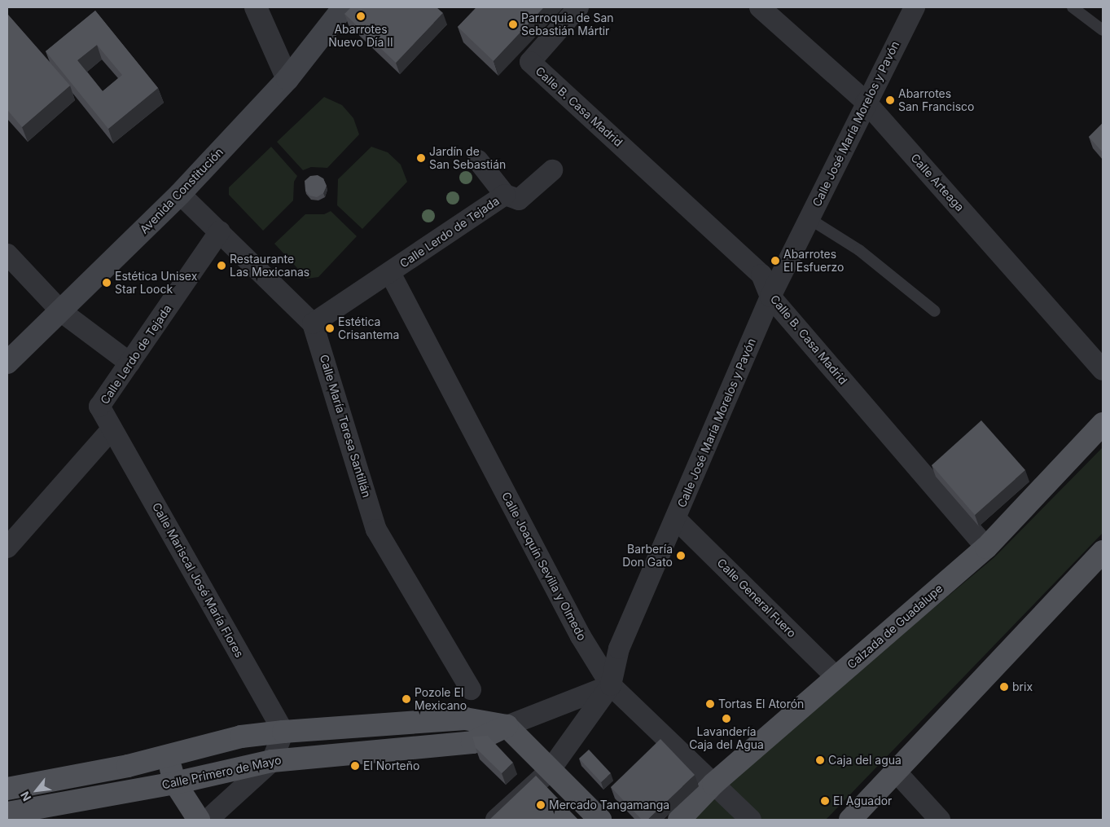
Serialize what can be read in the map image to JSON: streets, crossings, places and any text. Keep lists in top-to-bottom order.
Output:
{
  "streets": {
    "main road": ["Avenida Constitución", "Calzada de Guadalupe", "Calle Primero de Mayo"],
    "street": [
      "Calle B. Casa Madrid",
      "Calle José María Morelos y Pavón",
      "Calle Arteaga",
      "Calle Lerdo de Tejada",
      "Calle María Teresa Santillán",
      "Calle Joaquín Sevilla y Olmedo",
      "Calle Mariscal José María Flores",
      "Calle General Fuero"
    ]
  },
  "crossings": [
    ["Calle B. Casa Madrid", "Calle José María Morelos y Pavón"],
    ["Calle B. Casa Madrid", "Calzada de Guadalupe"],
    ["Calle José María Morelos y Pavón", "Calle Arteaga"],
    ["Calle José María Morelos y Pavón", "Calle Joaquín Sevilla y Olmedo"],
    ["Calle José María Morelos y Pavón", "Calle General Fuero"],
    ["Calle José María Morelos y Pavón", "Calle Primero de Mayo"],
    ["Avenida Constitución", "Calle María Teresa Santillán"],
    ["Calle Lerdo de Tejada", "Calle María Teresa Santillán"],
    ["Calle Lerdo de Tejada", "Calle Joaquín Sevilla y Olmedo"],
    ["Calle Lerdo de Tejada", "Calle Mariscal José María Flores"],
    ["Calle Joaquín Sevilla y Olmedo", "Calzada de Guadalupe"],
    ["Calle Joaquín Sevilla y Olmedo", "Calle Primero de Mayo"],
    ["Calle General Fuero", "Calzada de Guadalupe"]
  ],
  "places": [
    "Abarrotes Nuevo Día II",
    "Parroquia de San Sebastián Mártir",
    "Abarrotes San Francisco",
    "Jardín de San Sebastián",
    "Abarrotes El Esfuerzo",
    "Restaurante Las Mexicanas",
    "Estética Unisex Star Loock",
    "Estética Crisantema",
    "Barbería Don Gato",
    "brix",
    "Pozole El Mexicano",
    "Tortas El Atorón",
    "Lavandería Caja del Agua",
    "Caja del agua",
    "El Norteño",
    "El Aguador",
    "Mercado Tangamanga"
  ],
  "north": "bottom left"
}
